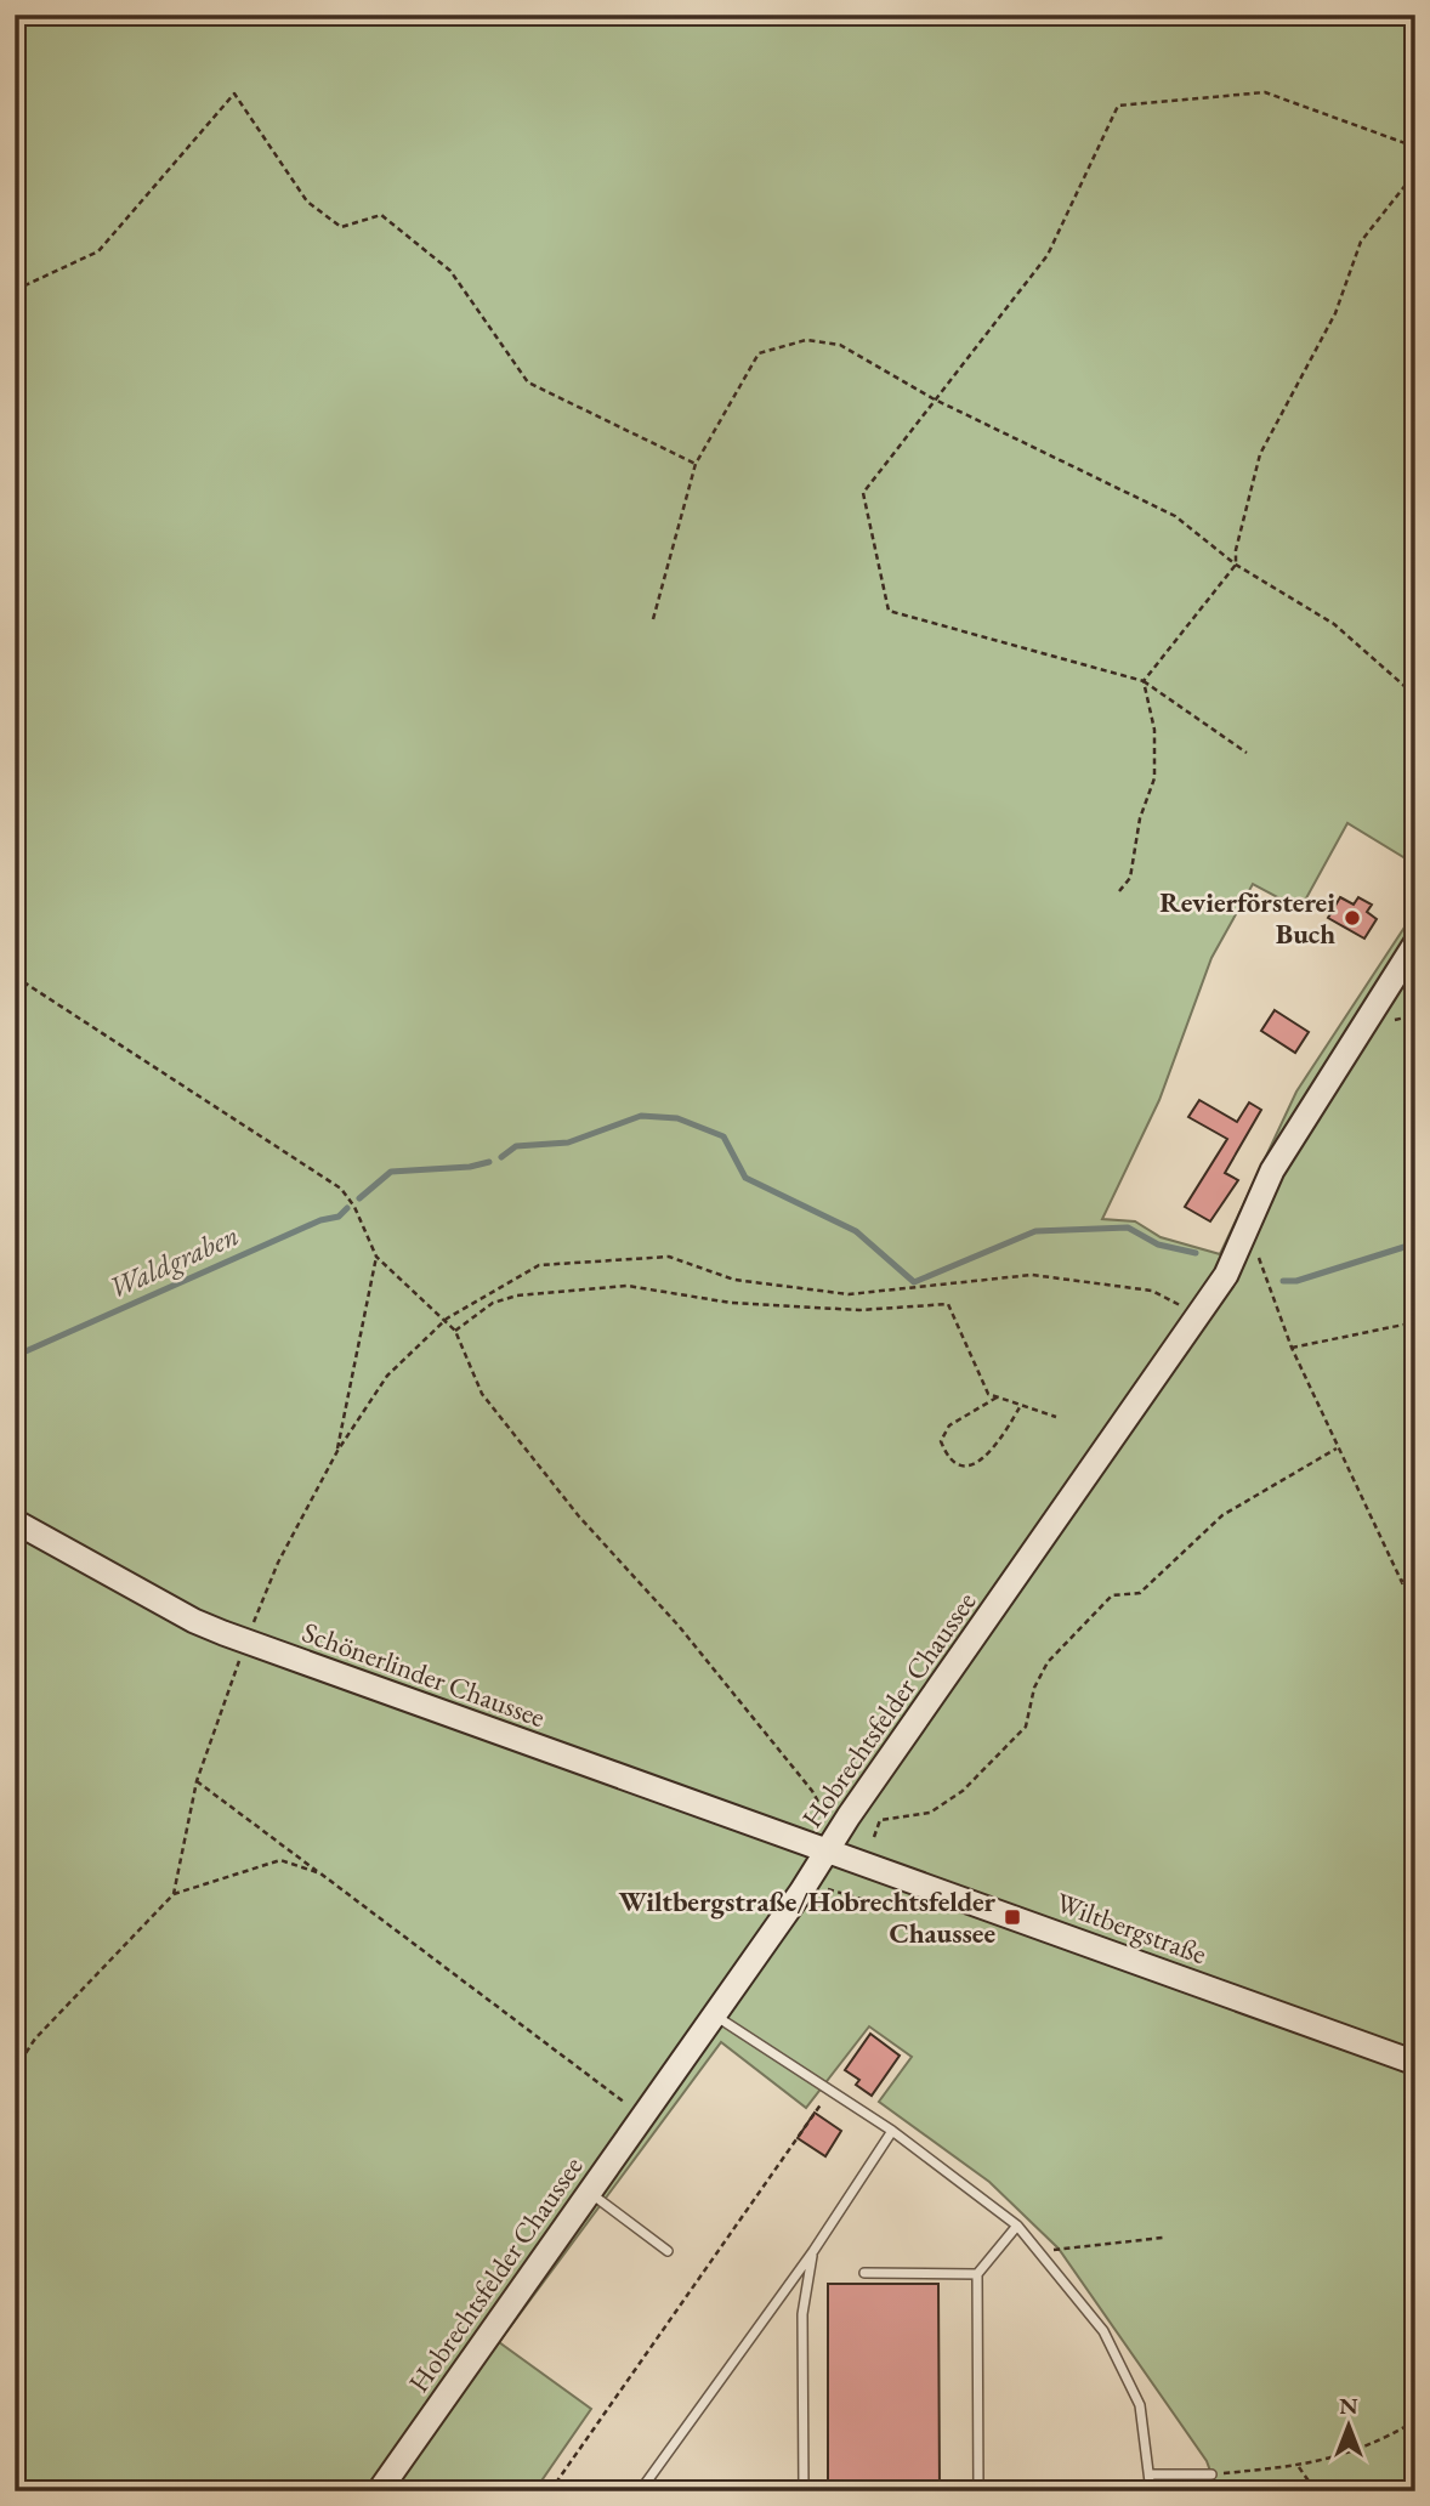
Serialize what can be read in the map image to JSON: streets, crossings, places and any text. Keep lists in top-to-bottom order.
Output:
{
  "streets": {
    "main road": ["Schönerlinder Chaussee", "Hobrechtsfelder Chaussee", "Wiltbergstraße"]
  },
  "crossings": [
    ["Schönerlinder Chaussee", "Hobrechtsfelder Chaussee"],
    ["Schönerlinder Chaussee", "Wiltbergstraße"],
    ["Hobrechtsfelder Chaussee", "Wiltbergstraße"]
  ],
  "water": ["Waldgraben"],
  "places": {
    "other": ["Revierförsterei Buch"],
    "transit": ["Wiltbergstraße/Hobrechtsfelder Chaussee"]
  },
  "north": "top"
}
